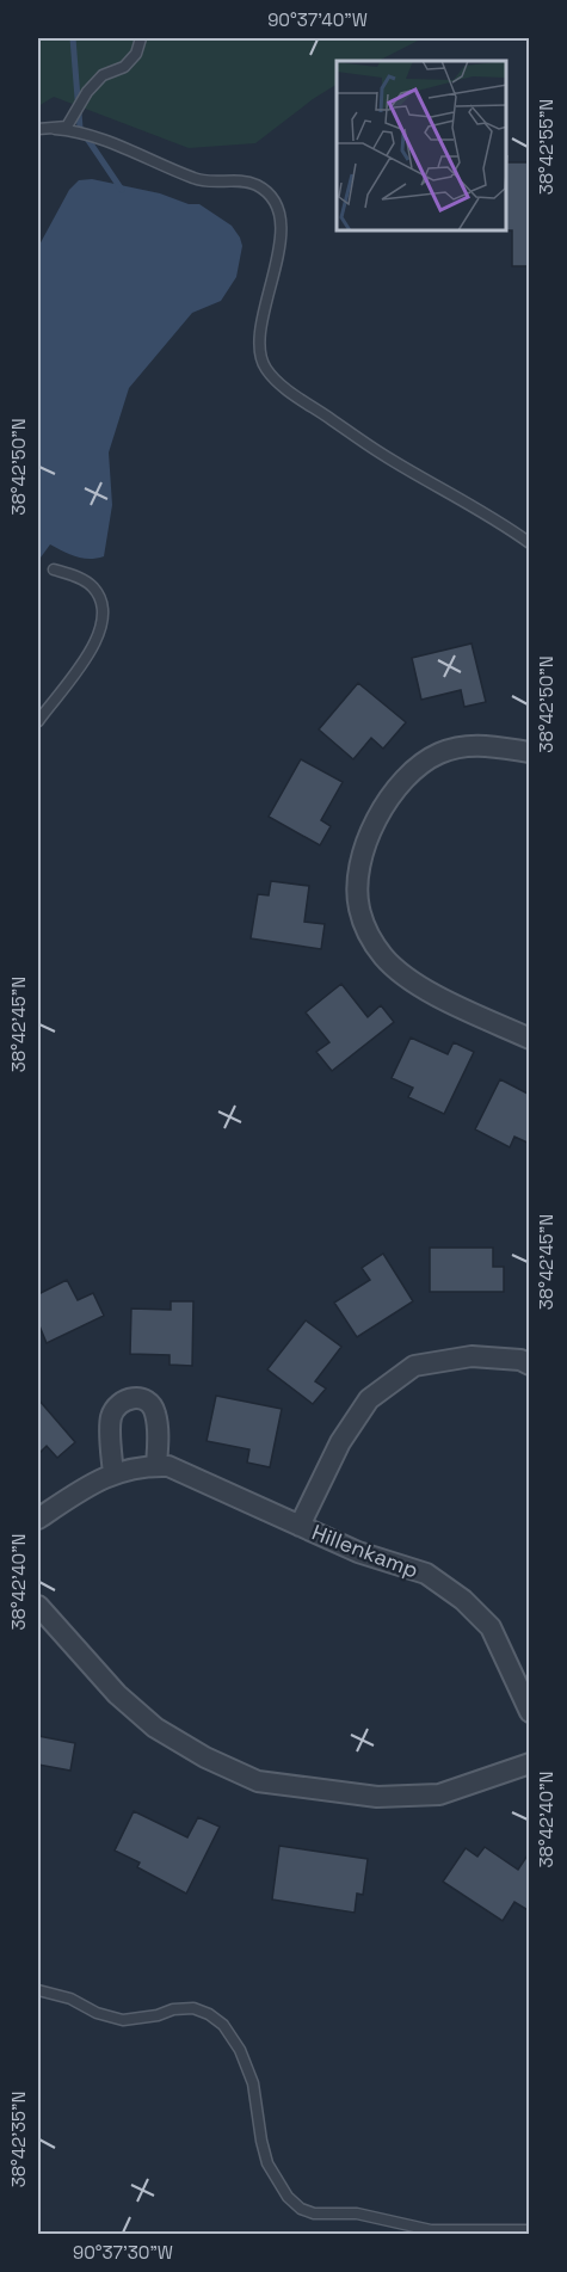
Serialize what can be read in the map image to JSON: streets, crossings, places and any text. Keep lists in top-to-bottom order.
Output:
{
  "streets": {
    "street": ["Hillenkamp"]
  },
  "coordinates": [
    "90°37'40\"W",
    "38°42'55\"N",
    "38°42'50\"N",
    "38°42'45\"N",
    "38°42'40\"N",
    "38°42'35\"N",
    "90°37'30\"W"
  ]
}
